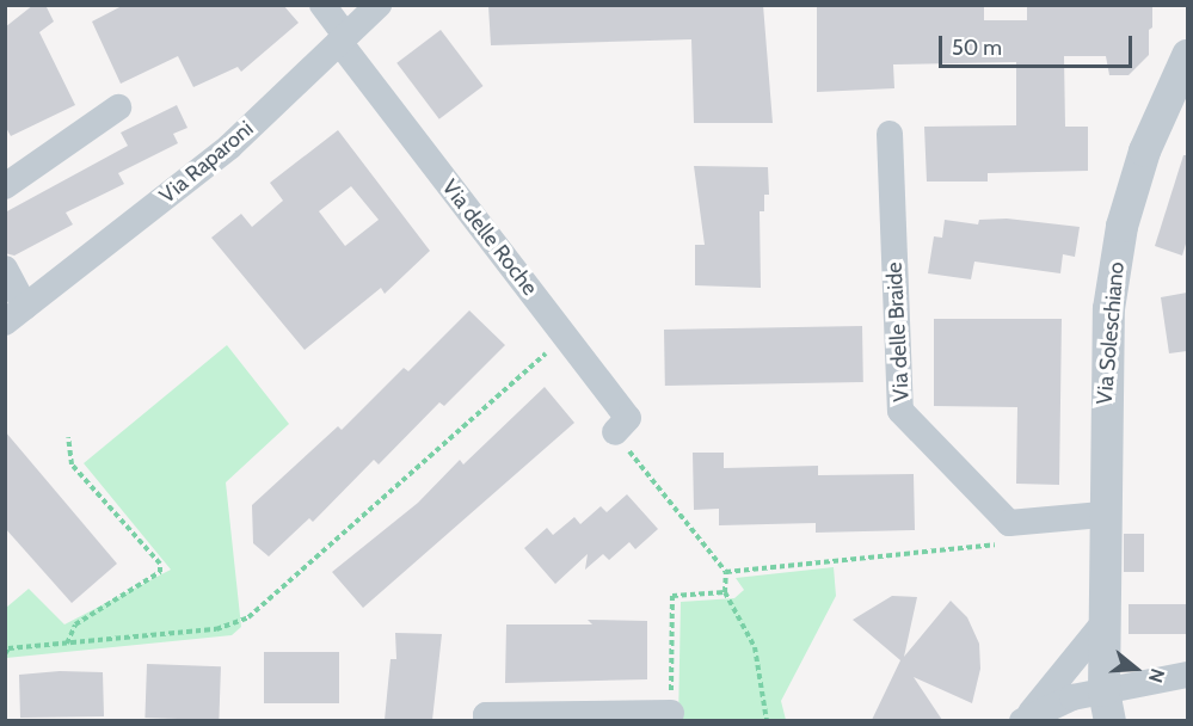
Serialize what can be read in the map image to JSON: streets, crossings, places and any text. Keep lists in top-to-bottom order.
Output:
{
  "streets": {
    "street": [
      "Via Raparoni",
      "Via delle Roche",
      "Via delle Braide",
      "Via Soleschiano"
    ]
  },
  "crossings": [
    ["Via Raparoni", "Via delle Roche"],
    ["Via delle Braide", "Via Soleschiano"]
  ],
  "scale_bar": "50 m",
  "north": "right"
}
